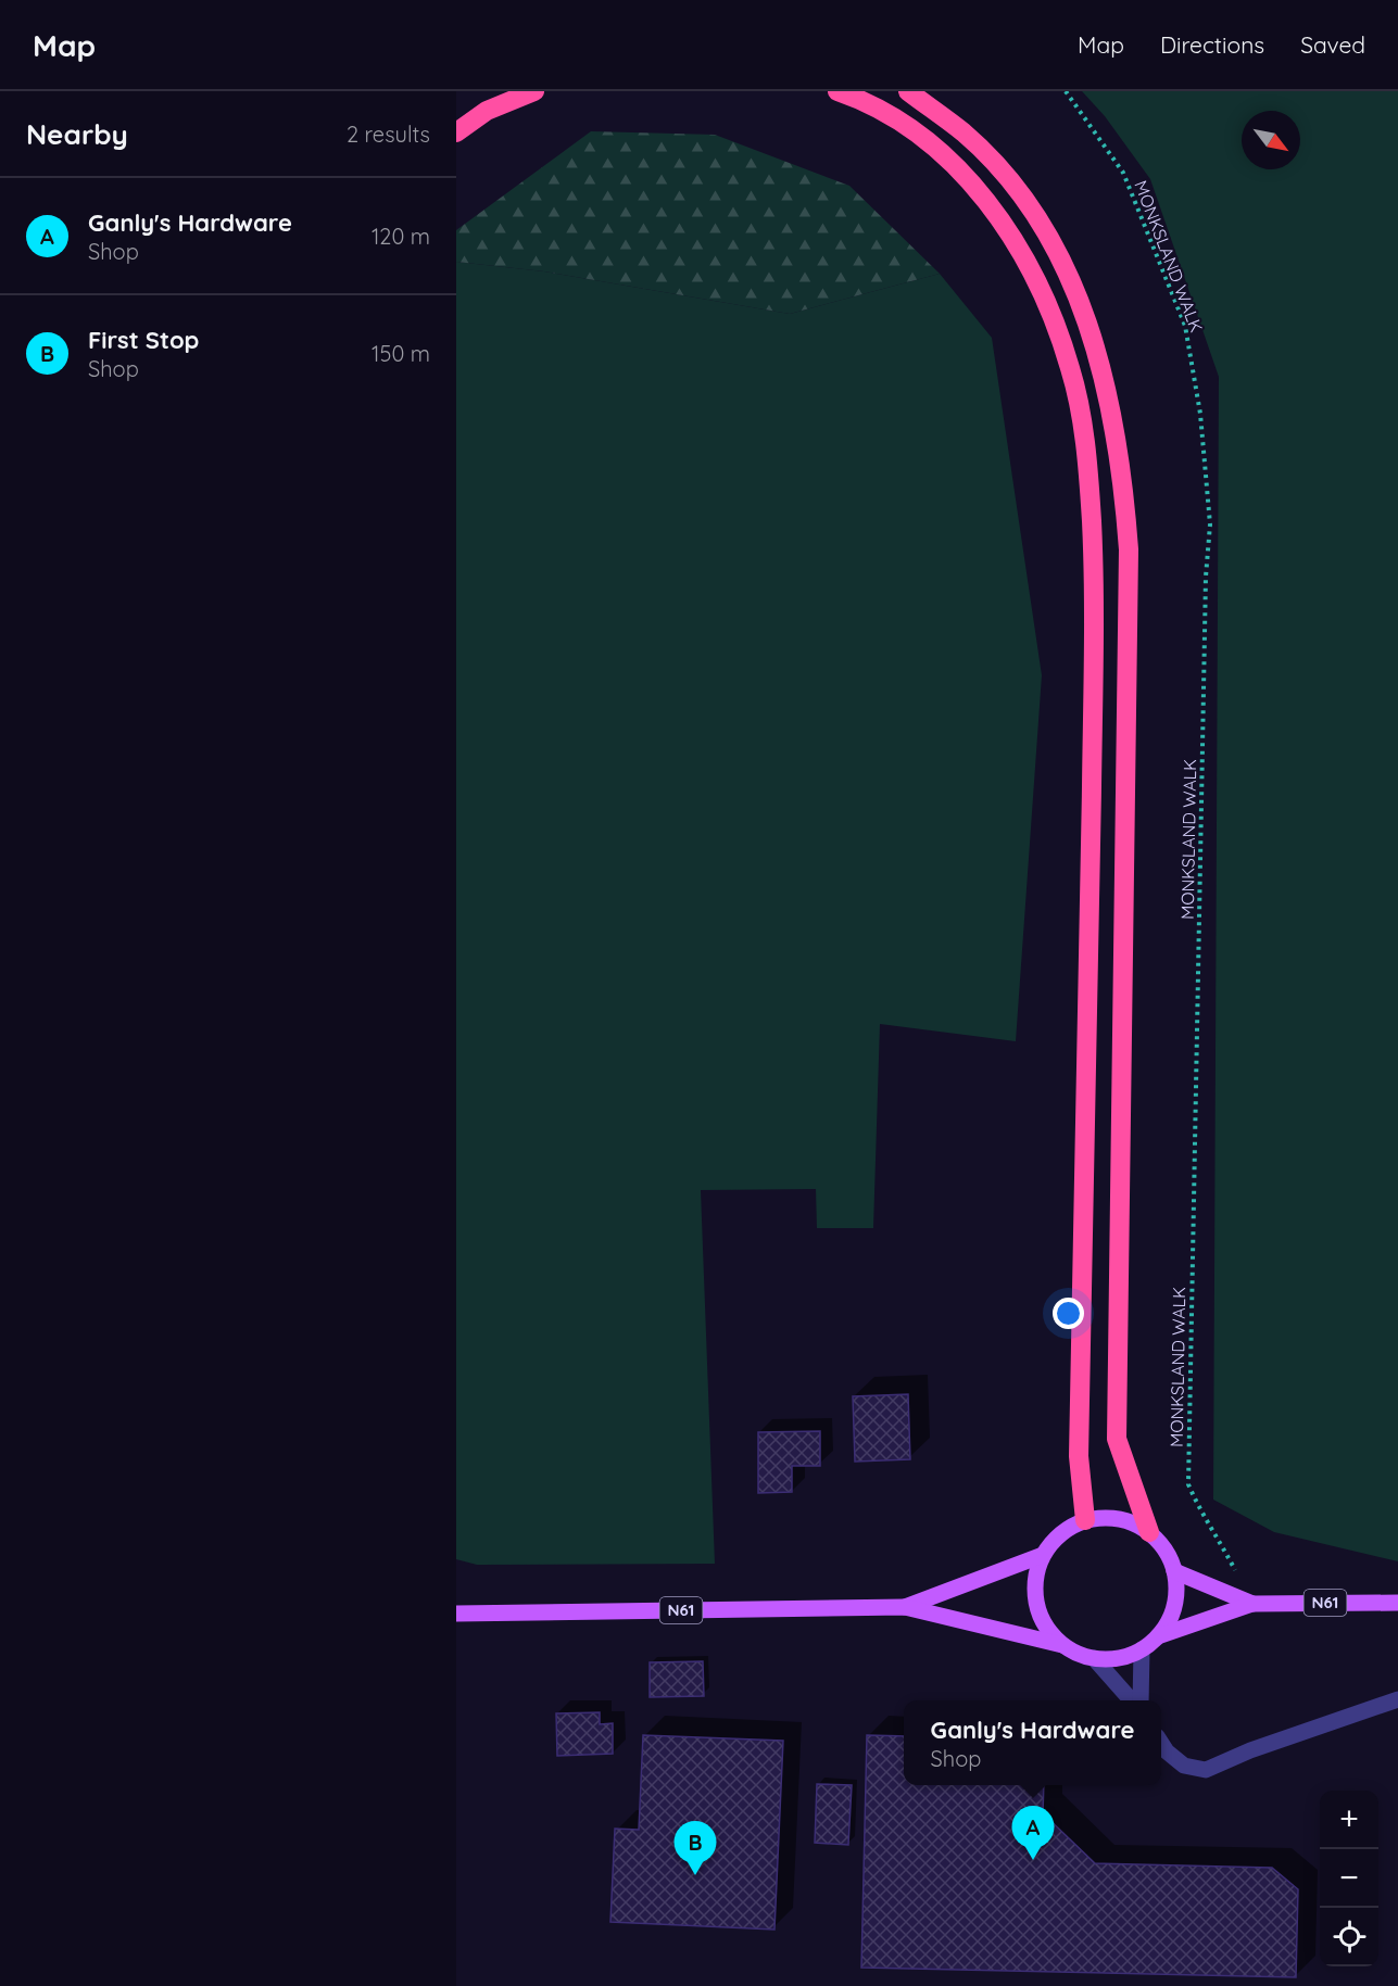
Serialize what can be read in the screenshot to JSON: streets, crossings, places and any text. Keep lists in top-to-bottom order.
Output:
{
  "streets": {
    "main road": ["N61"],
    "path": ["MONKSLAND WALK"]
  },
  "crossings": [
    ["MONKSLAND WALK", "N61"]
  ],
  "north": "bottom right",
  "page": {
    "header": "Map",
    "nav": ["Map", "Directions", "Saved"],
    "heading": ["Nearby", "2 results"],
    "list": [
      {
        "mark": "A",
        "name": "Ganly's Hardware",
        "note": "Shop",
        "value": "120 m"
      },
      {
        "mark": "B",
        "name": "First Stop",
        "note": "Shop",
        "value": "150 m"
      }
    ],
    "popup": ["Ganly's Hardware", "Shop"],
    "map_buttons": ["+", "−"],
    "pins": ["A", "B"]
  }
}
